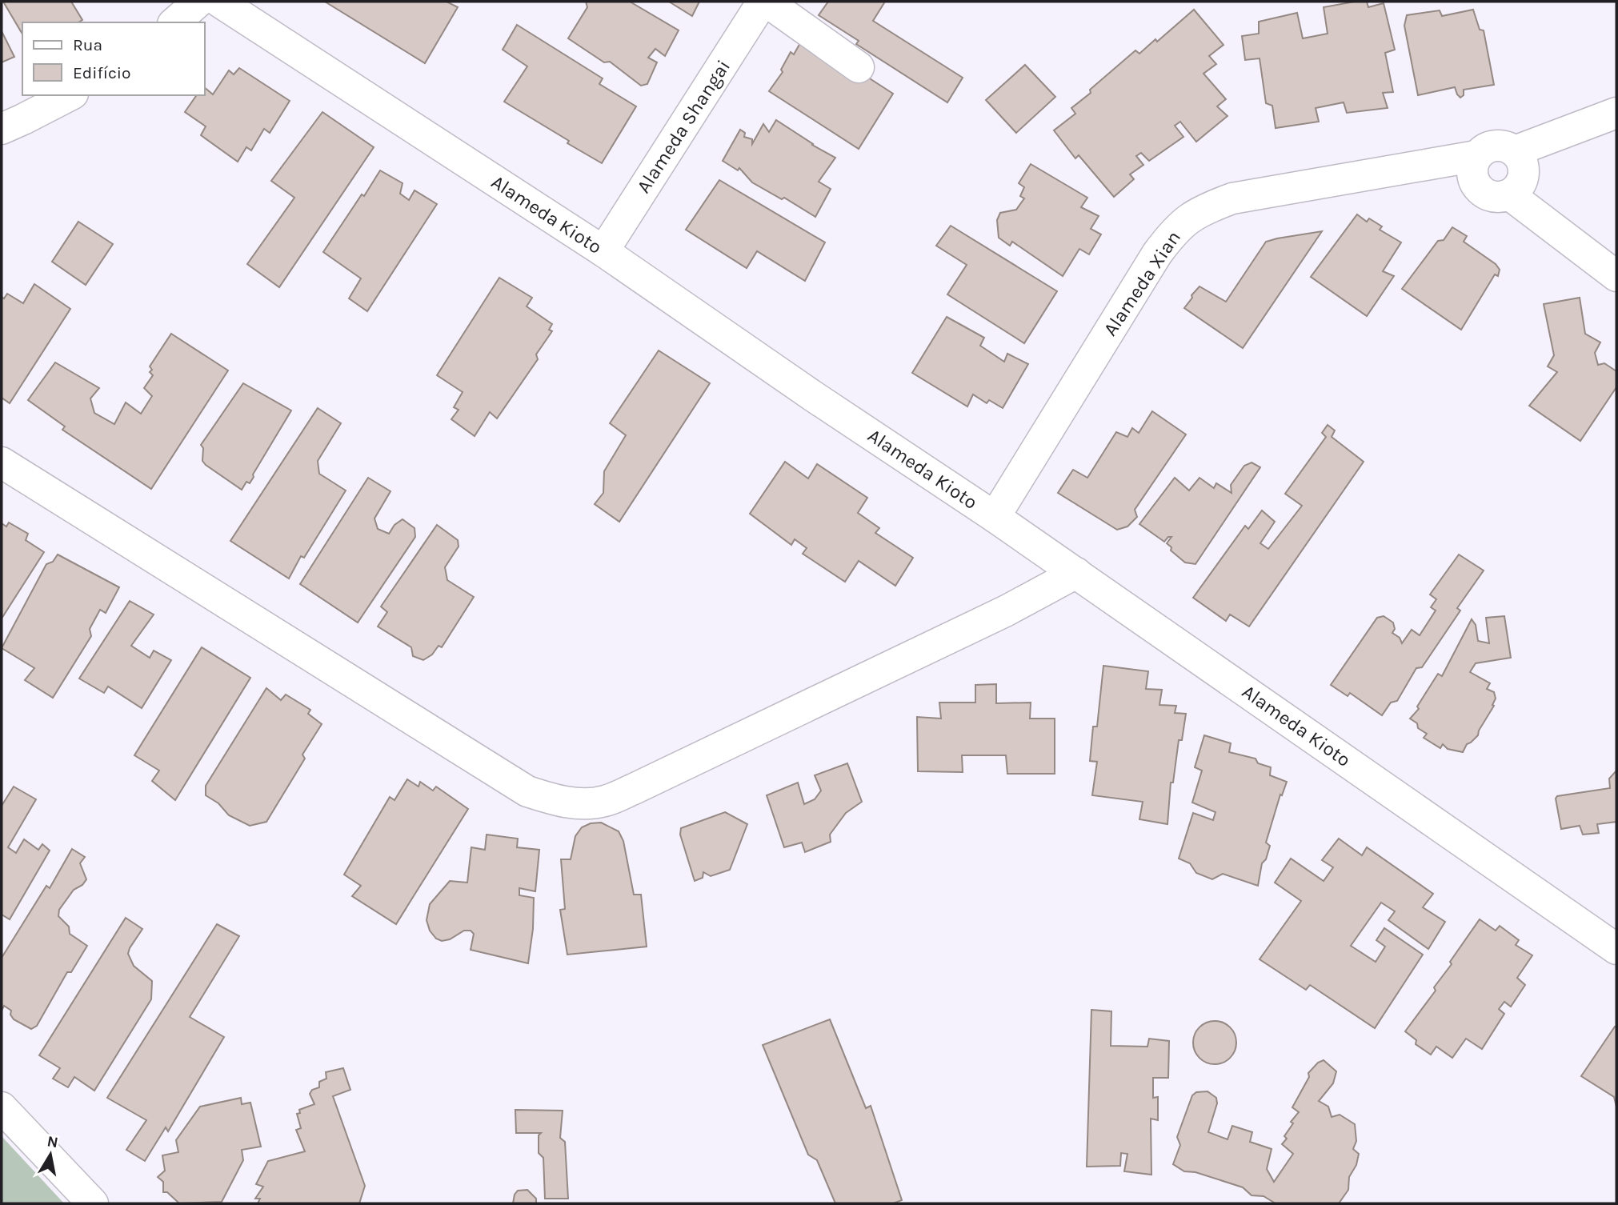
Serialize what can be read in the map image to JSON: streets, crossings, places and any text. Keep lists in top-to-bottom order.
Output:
{
  "streets": {
    "street": ["Alameda Shangai", "Alameda Kioto", "Alameda Xian"]
  },
  "crossings": [
    ["Alameda Shangai", "Alameda Kioto"],
    ["Alameda Kioto", "Alameda Xian"]
  ],
  "legend": ["Rua", "Edifício"],
  "north": "top"
}
